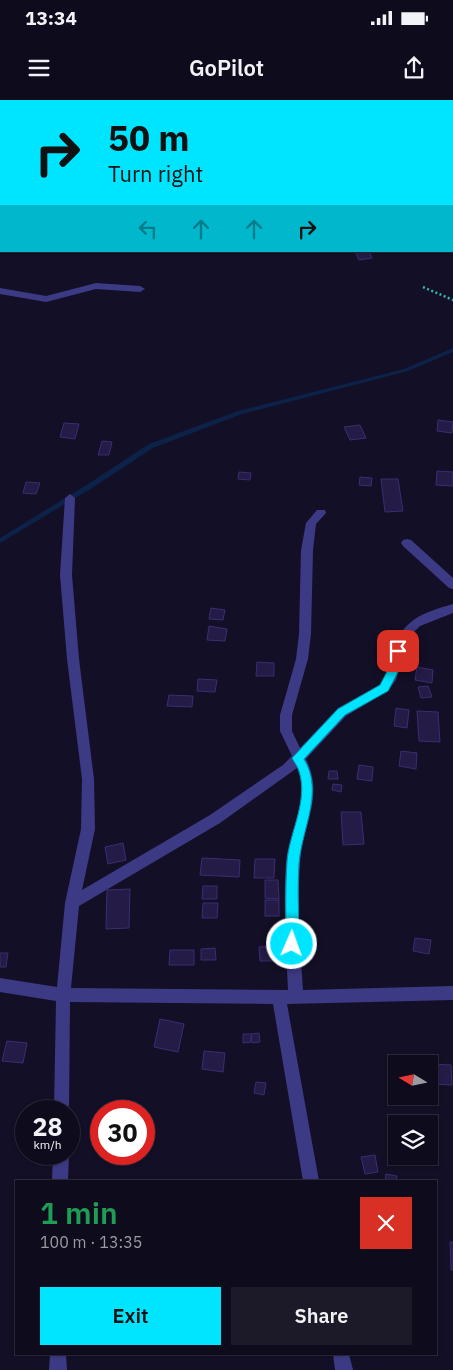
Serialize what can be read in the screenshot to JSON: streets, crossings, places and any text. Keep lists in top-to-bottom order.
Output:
{
  "north": "left",
  "page": {
    "status": "13:34",
    "header": "GoPilot",
    "turn": ["50 m", "Turn right"],
    "speed": "28 km/h",
    "limit": "30",
    "heading": ["1 min", "100 m · 13:35"],
    "buttons": ["Exit", "Share"]
  }
}
